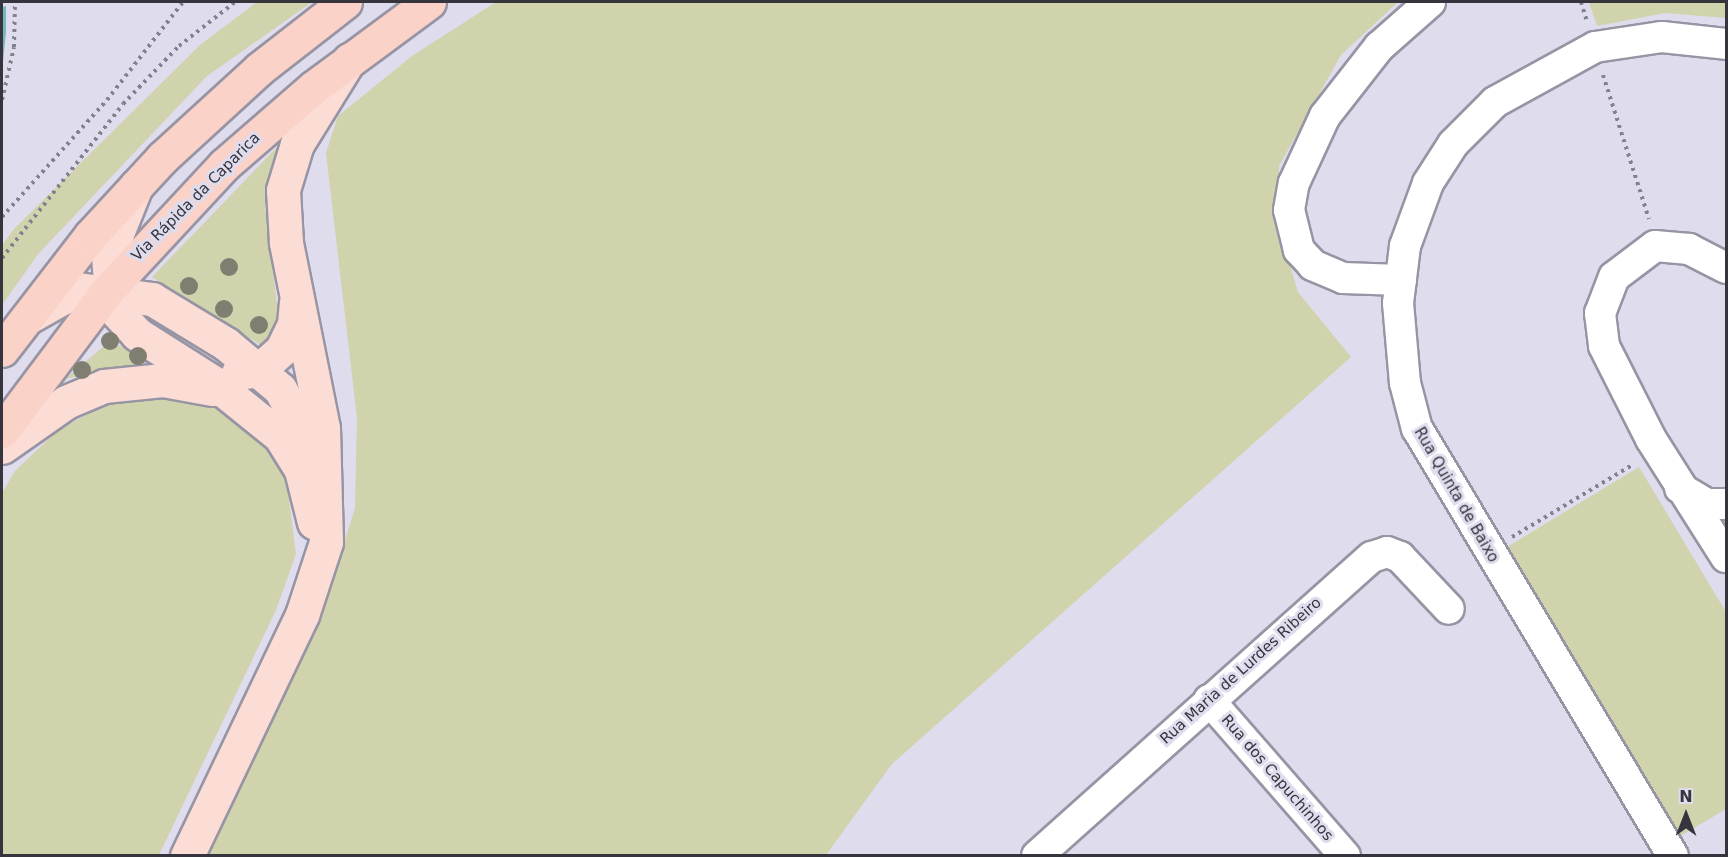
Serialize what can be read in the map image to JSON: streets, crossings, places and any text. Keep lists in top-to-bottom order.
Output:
{
  "streets": {
    "highway": ["Via Rápida da Caparica"],
    "street": ["Rua Quinta de Baixo", "Rua Maria de Lurdes Ribeiro", "Rua dos Capuchinhos"]
  },
  "crossings": [
    ["Rua Maria de Lurdes Ribeiro", "Rua dos Capuchinhos"]
  ],
  "north": "top"
}
